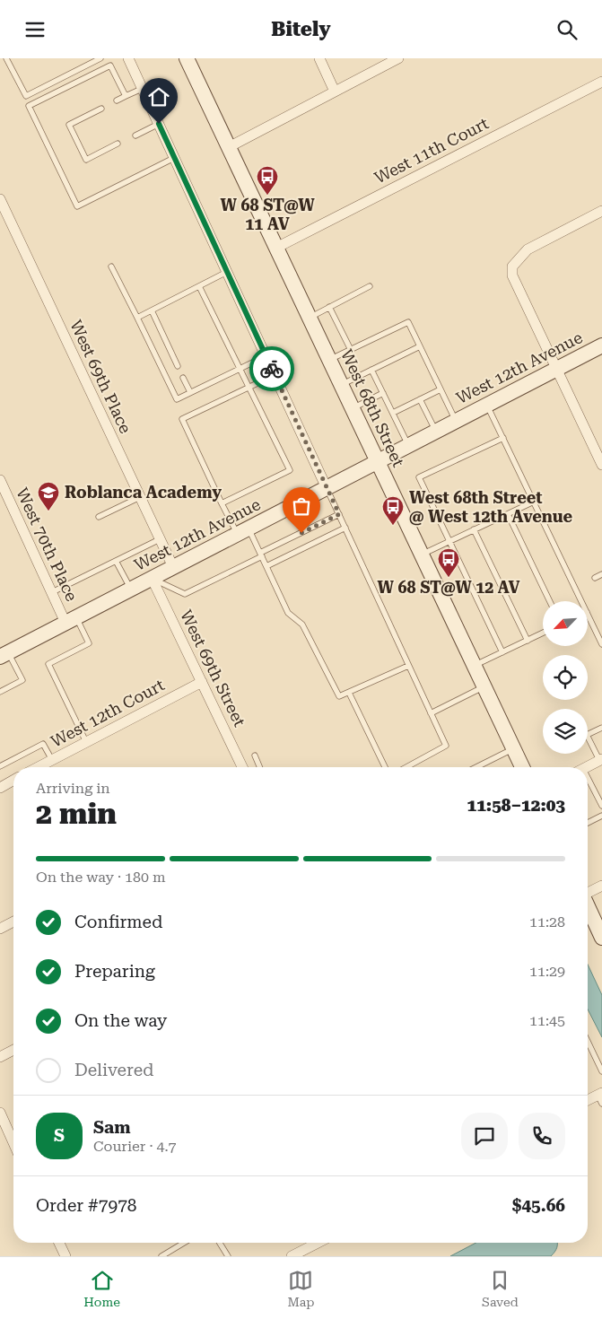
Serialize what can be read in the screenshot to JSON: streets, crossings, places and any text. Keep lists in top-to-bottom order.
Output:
{
  "streets": {
    "main road": ["West 12th Avenue", "West 68th Street"],
    "street": [
      "West 11th Court",
      "West 69th Place",
      "West 70th Place",
      "West 69th Street",
      "West 12th Court"
    ]
  },
  "crossings": [
    ["West 11th Court", "West 68th Street"],
    ["West 12th Avenue", "West 69th Place"],
    ["West 12th Avenue", "West 68th Street"],
    ["West 12th Avenue", "West 70th Place"],
    ["West 12th Avenue", "West 69th Street"],
    ["West 69th Street", "West 12th Court"]
  ],
  "places": {
    "bus stop": ["W 68 ST@W 11 AV", "West 68th Street @ West 12th Avenue", "W 68 ST@W 12 AV"],
    "school or university": ["Roblanca Academy"]
  },
  "north": "bottom left",
  "page": {
    "header": "Bitely",
    "heading": ["2 min", "Arriving in", "11:58–12:03"],
    "panel": [
      "Sam",
      "Courier · 4.7",
      "Order #7978",
      "$45.66"
    ],
    "bar": "On the way · 180 m",
    "list": [
      ["Confirmed", "11:28"],
      ["Preparing", "11:29"],
      ["On the way", "11:45"],
      "Delivered"
    ],
    "round": "S",
    "tabs": ["Home", "Map", "Saved"]
  }
}
